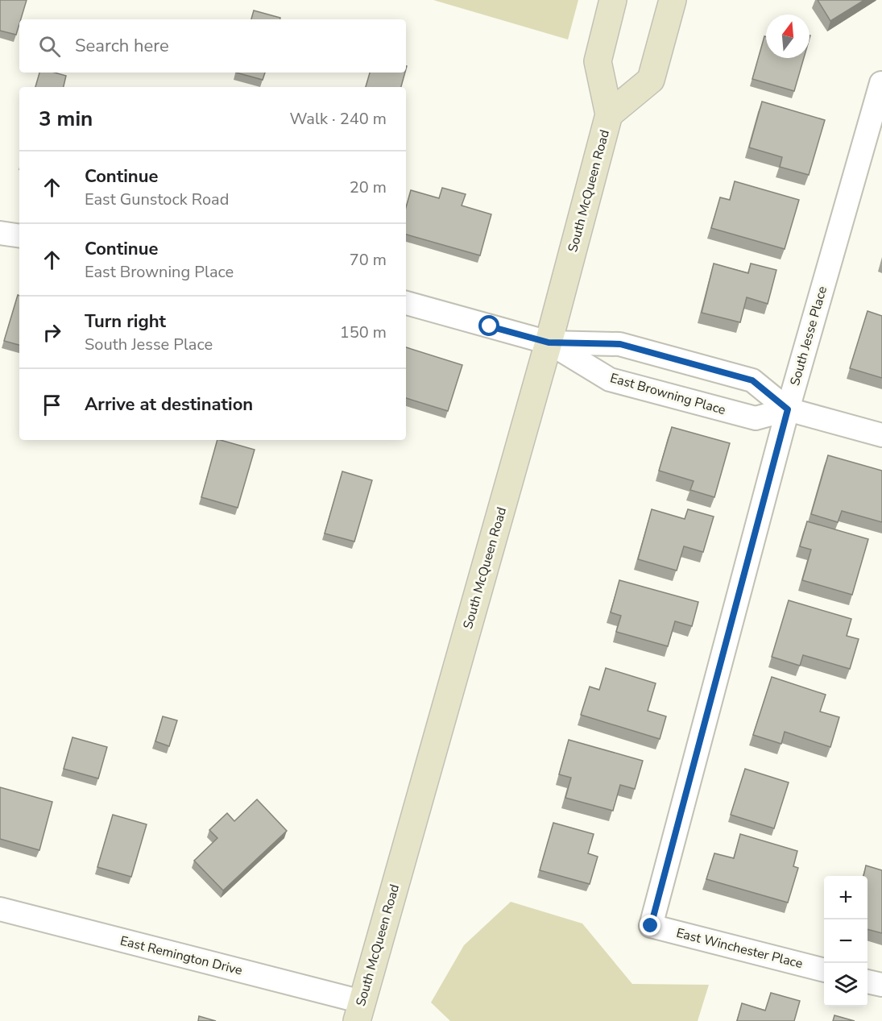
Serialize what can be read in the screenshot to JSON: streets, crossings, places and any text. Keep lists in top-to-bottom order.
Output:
{
  "streets": {
    "main road": ["South McQueen Road"],
    "street": [
      "South Jesse Place",
      "East Browning Place",
      "East Winchester Place",
      "East Remington Drive"
    ]
  },
  "crossings": [
    ["South McQueen Road", "East Browning Place"],
    ["South McQueen Road", "East Remington Drive"],
    ["South Jesse Place", "East Browning Place"],
    ["South Jesse Place", "East Winchester Place"]
  ],
  "north": "top",
  "page": {
    "search": "Search here",
    "heading": ["3 min", "Walk · 240 m"],
    "list": [
      ["Continue", "East Gunstock Road", "20 m"],
      ["Continue", "East Browning Place", "70 m"],
      ["Turn right", "South Jesse Place", "150 m"],
      "Arrive at destination"
    ],
    "map_buttons": ["+", "−"]
  }
}
